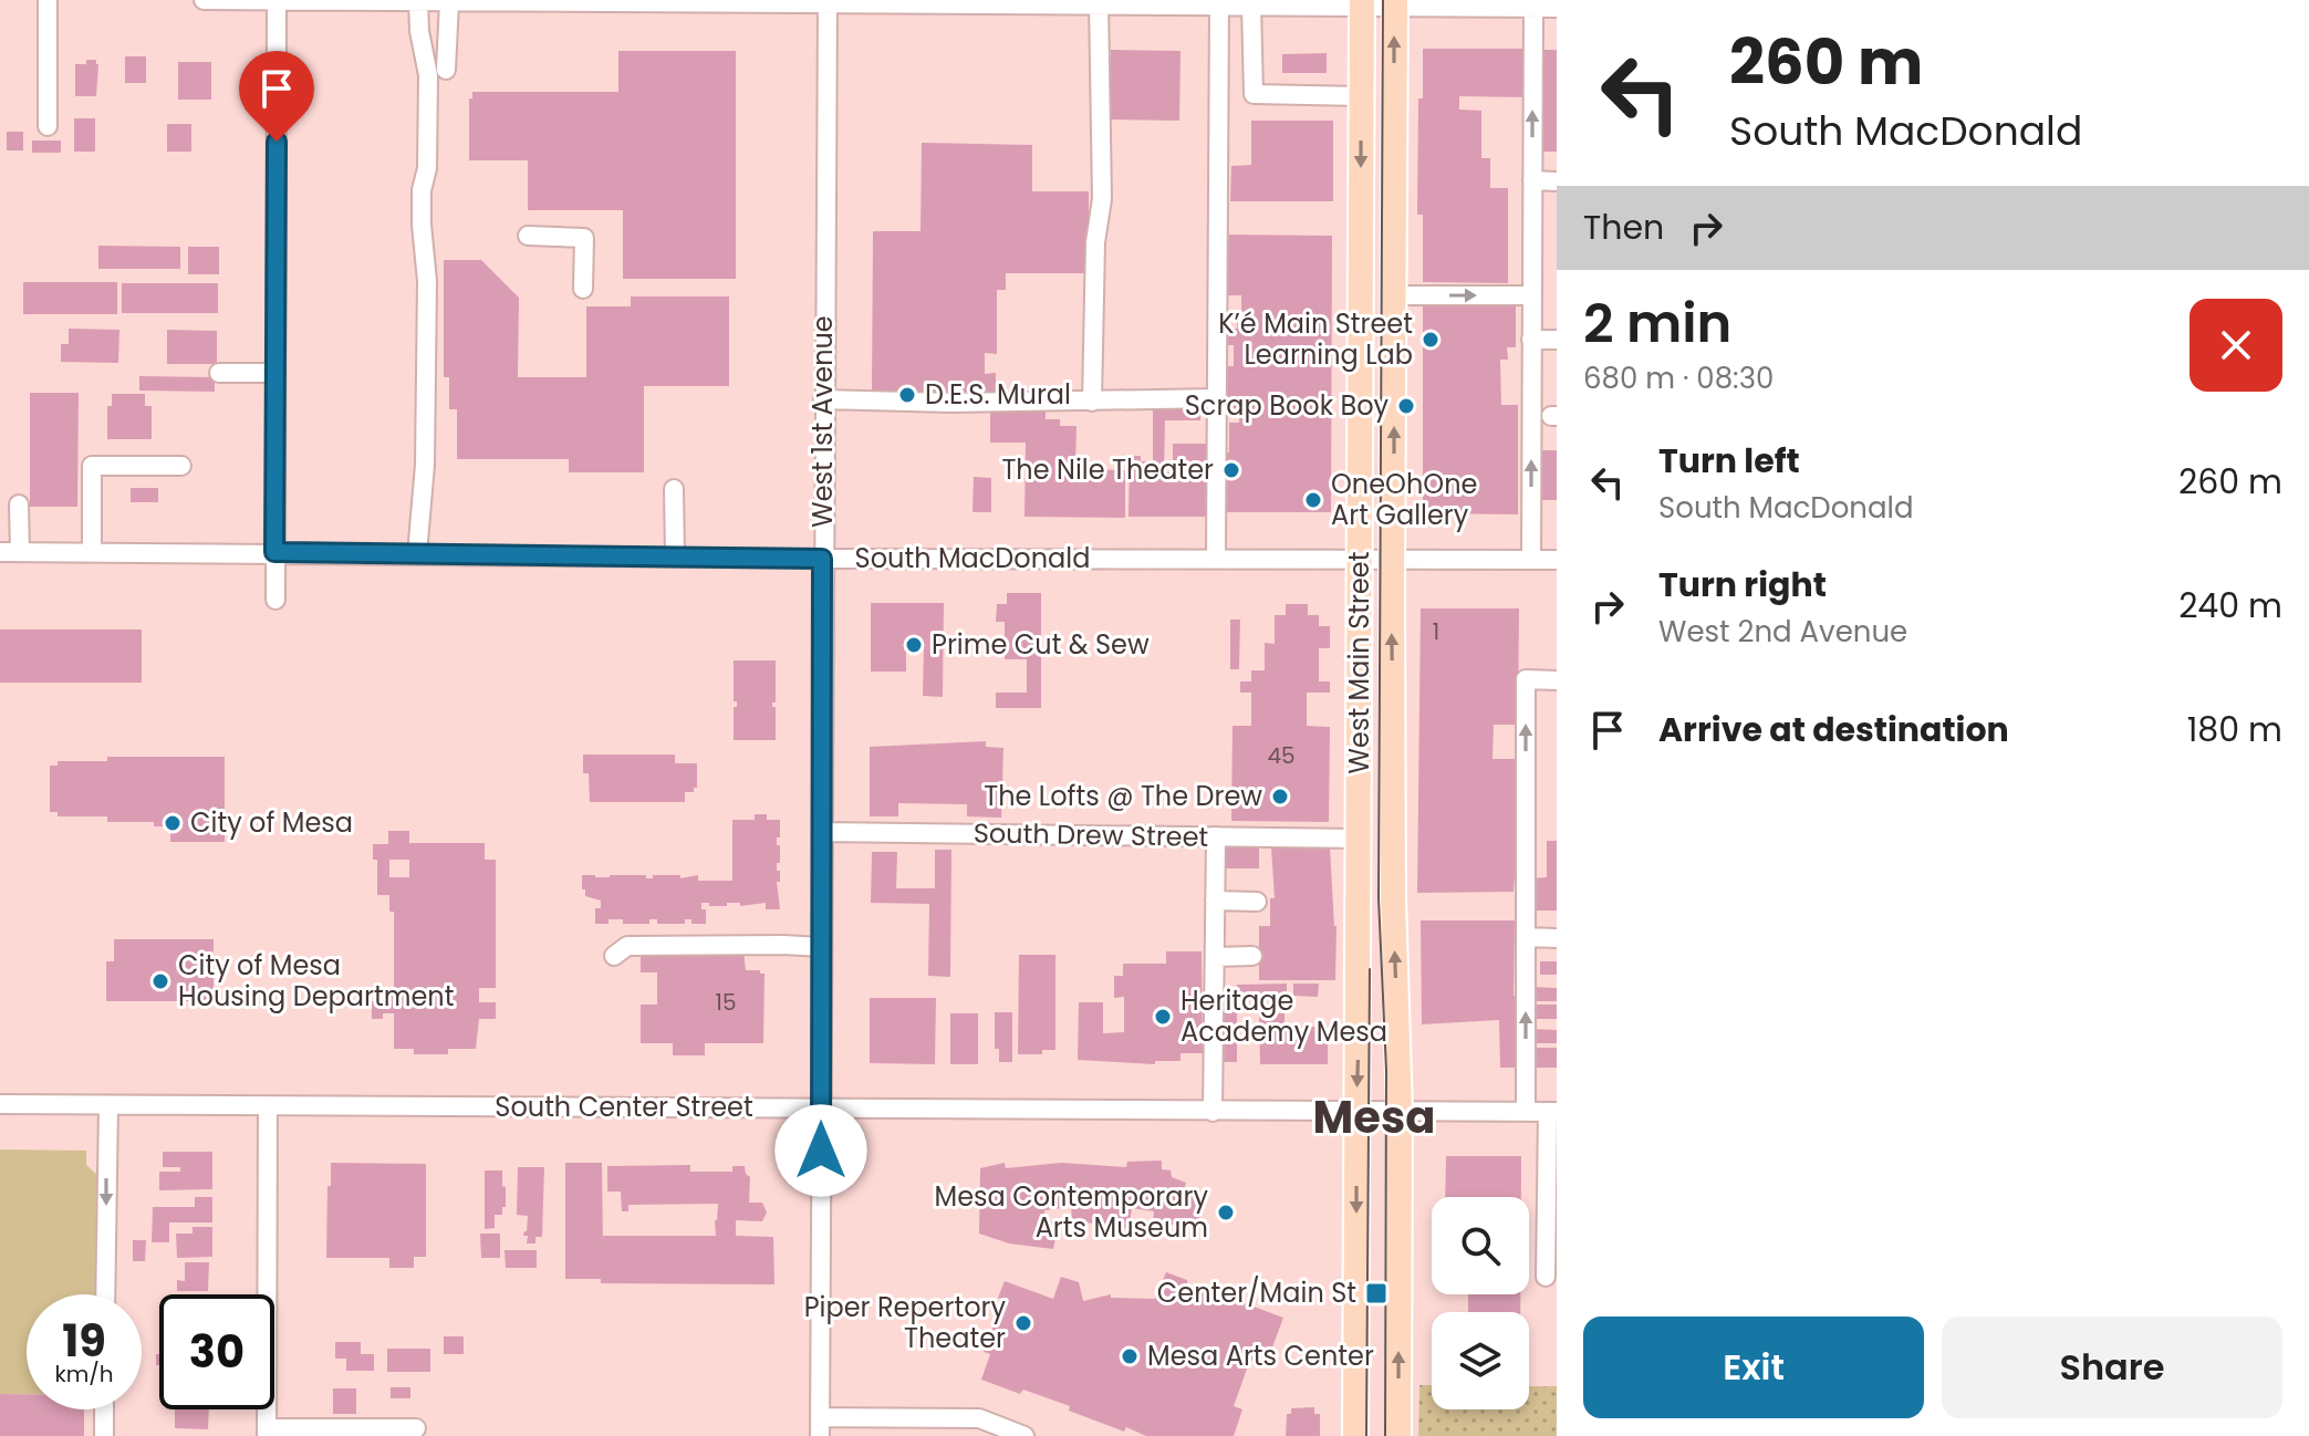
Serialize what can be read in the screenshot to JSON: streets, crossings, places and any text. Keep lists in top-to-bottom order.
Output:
{
  "streets": {
    "main road": ["West Main Street"],
    "street": [
      "West 1st Avenue",
      "South MacDonald",
      "South Drew Street",
      "South Center Street"
    ]
  },
  "crossings": [
    ["West 1st Avenue", "South MacDonald"],
    ["West 1st Avenue", "South Drew Street"],
    ["West 1st Avenue", "South Center Street"],
    ["South MacDonald", "West Main Street"],
    ["West Main Street", "South Drew Street"],
    ["West Main Street", "South Center Street"]
  ],
  "districts": ["Mesa"],
  "places": {
    "other": [
      "K’é Main Street Learning Lab",
      "D.E.S. Mural",
      "Scrap Book Boy",
      "The Nile Theater",
      "OneOhOne Art Gallery",
      "Prime Cut & Sew",
      "The Lofts @ The Drew",
      "City of Mesa",
      "City of Mesa Housing Department",
      "Heritage Academy Mesa",
      "Mesa Contemporary Arts Museum",
      "Piper Repertory Theater",
      "Mesa Arts Center"
    ],
    "transit": ["Center/Main St"]
  },
  "house_numbers": ["1", "45", "15"],
  "page": {
    "turn": ["260 m", "South MacDonald"],
    "then": "Then",
    "heading": ["2 min", "680 m · 08:30"],
    "list": [
      {
        "name": "Turn left",
        "note": "South MacDonald",
        "value": "260 m"
      },
      {
        "name": "Turn right",
        "note": "West 2nd Avenue",
        "value": "240 m"
      },
      {
        "name": "Arrive at destination",
        "value": "180 m"
      }
    ],
    "speed": "19 km/h",
    "limit": "30",
    "buttons": ["Exit", "Share"]
  }
}
